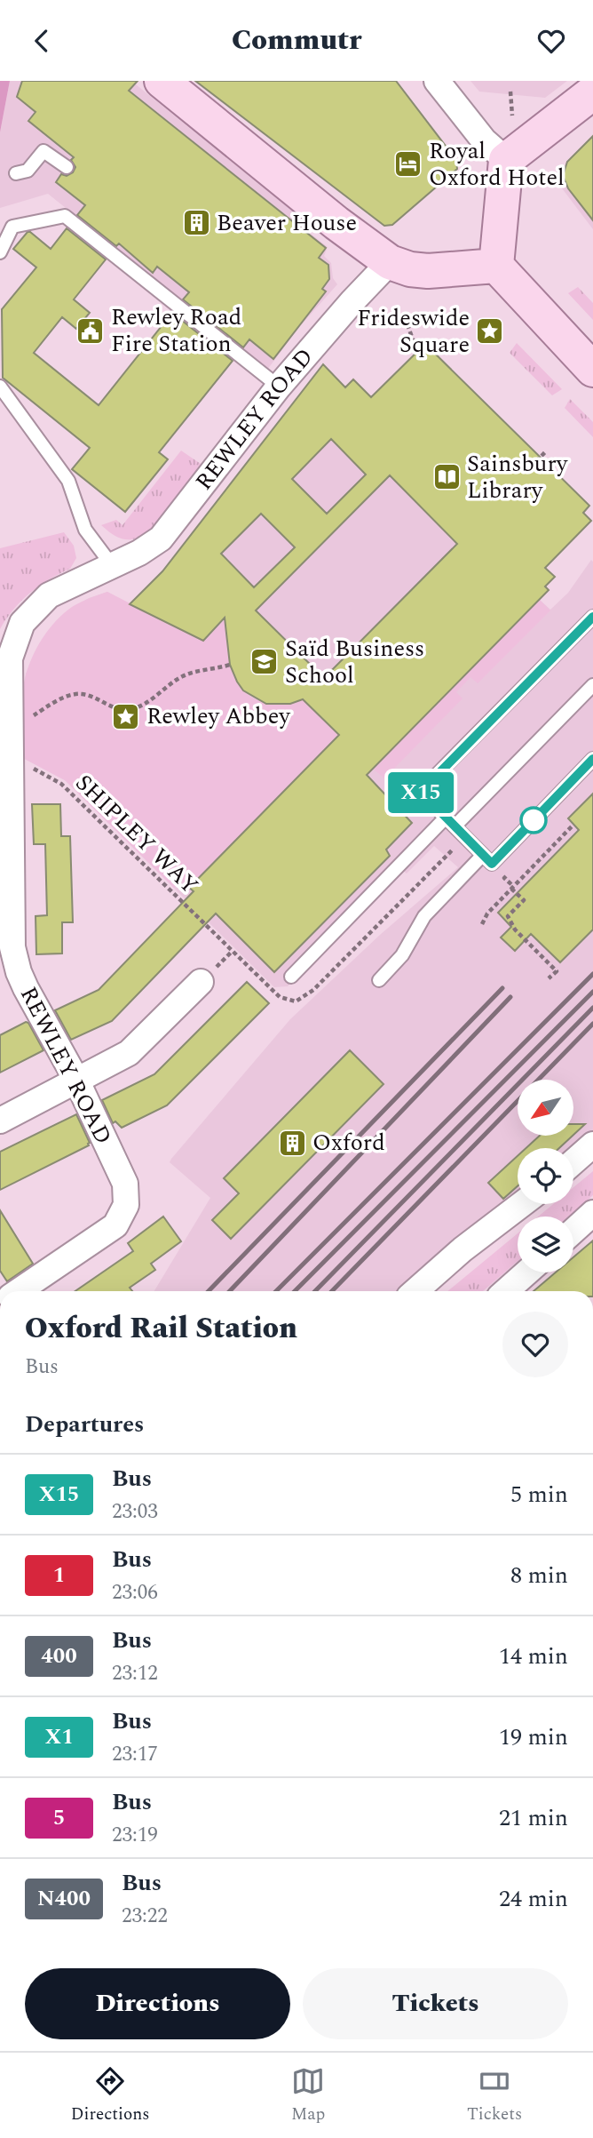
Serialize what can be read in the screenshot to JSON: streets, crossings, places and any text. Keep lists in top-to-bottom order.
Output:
{
  "streets": {
    "street": ["REWLEY ROAD"],
    "path": ["SHIPLEY WAY"]
  },
  "crossings": [
    ["REWLEY ROAD", "SHIPLEY WAY"]
  ],
  "places": {
    "hotel": ["Royal Oxford Hotel"],
    "building": ["Beaver House", "Oxford"],
    "public building": ["Rewley Road Fire Station"],
    "place": ["Frideswide Square", "Rewley Abbey"],
    "library": ["Sainsbury Library"],
    "school or university": ["Saïd Business School"]
  },
  "lines": ["bus line X15"],
  "north": "bottom left",
  "page": {
    "header": "Commutr",
    "on_map": "X15",
    "heading": [
      ["Oxford Rail Station", "Bus"],
      "Departures"
    ],
    "list": [
      {
        "mark": "X15",
        "name": "Bus",
        "note": "23:03",
        "value": "5 min"
      },
      {
        "mark": "1",
        "name": "Bus",
        "note": "23:06",
        "value": "8 min"
      },
      {
        "mark": "400",
        "name": "Bus",
        "note": "23:12",
        "value": "14 min"
      },
      {
        "mark": "X1",
        "name": "Bus",
        "note": "23:17",
        "value": "19 min"
      },
      {
        "mark": "5",
        "name": "Bus",
        "note": "23:19",
        "value": "21 min"
      },
      {
        "mark": "N400",
        "name": "Bus",
        "note": "23:22",
        "value": "24 min"
      }
    ],
    "buttons": ["Directions", "Tickets"],
    "tabs": ["Directions", "Map", "Tickets"]
  }
}
